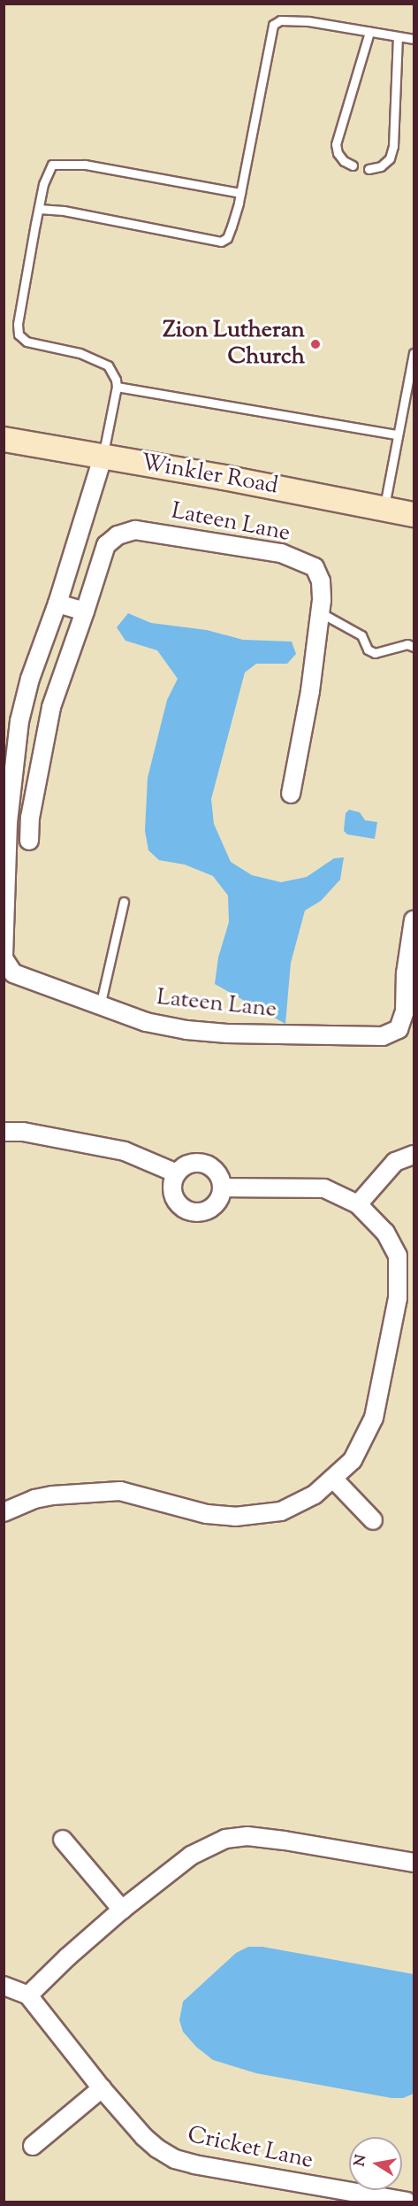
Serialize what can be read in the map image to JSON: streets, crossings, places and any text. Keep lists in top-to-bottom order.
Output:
{
  "streets": {
    "street": ["Winkler Road", "Lateen Lane", "Cricket Lane"]
  },
  "crossings": [
    ["Winkler Road", "Lateen Lane"]
  ],
  "places": ["Zion Lutheran Church"],
  "north": "left"
}
